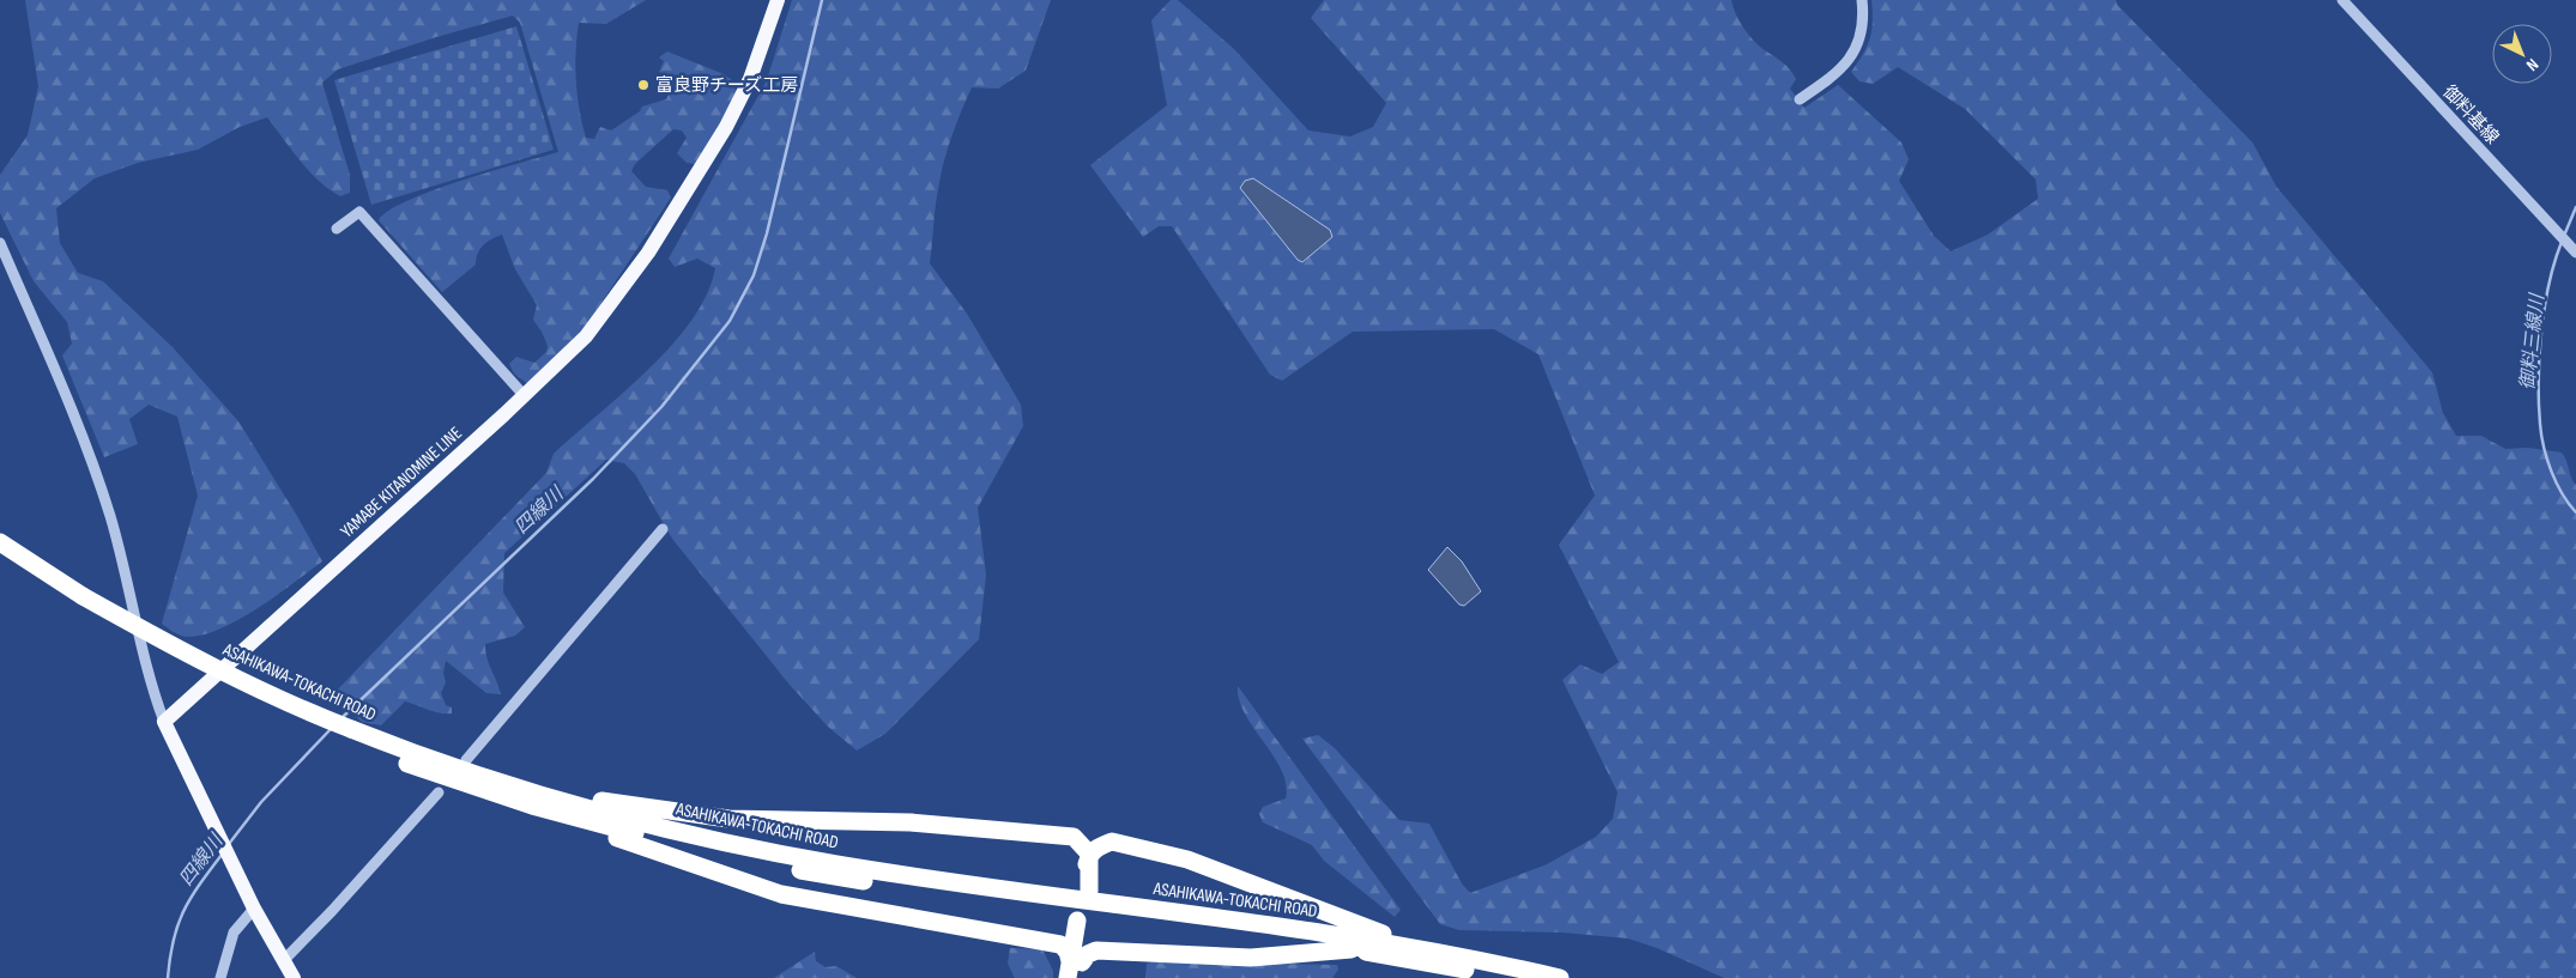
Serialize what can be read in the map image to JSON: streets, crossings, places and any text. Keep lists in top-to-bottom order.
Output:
{
  "streets": {
    "highway": ["ASAHIKAWA-TOKACHI ROAD"],
    "main road": ["YAMABE KITANOMINE LINE"],
    "street": ["御料基線"]
  },
  "water": ["御料三線川", "四線川"],
  "places": ["富良野チーズ工房"],
  "north": "bottom right"
}
